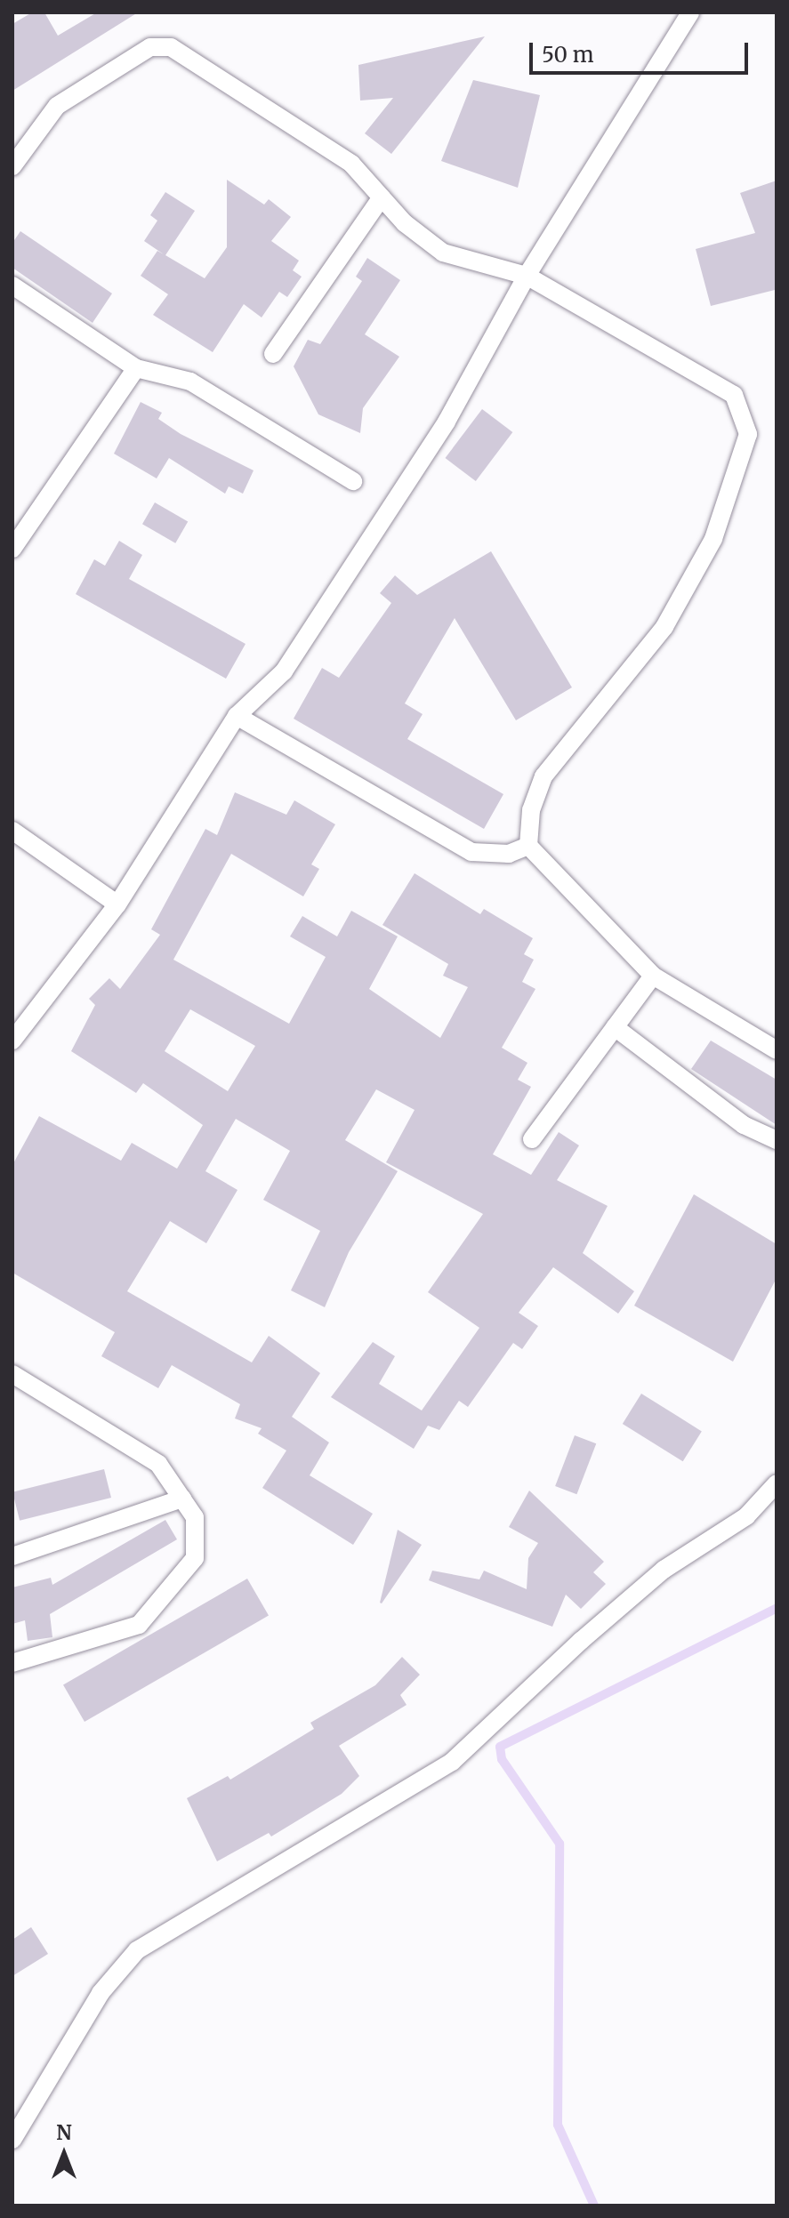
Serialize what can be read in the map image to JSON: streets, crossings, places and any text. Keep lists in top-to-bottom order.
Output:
{
  "scale_bar": "50 m",
  "north": "top"
}
